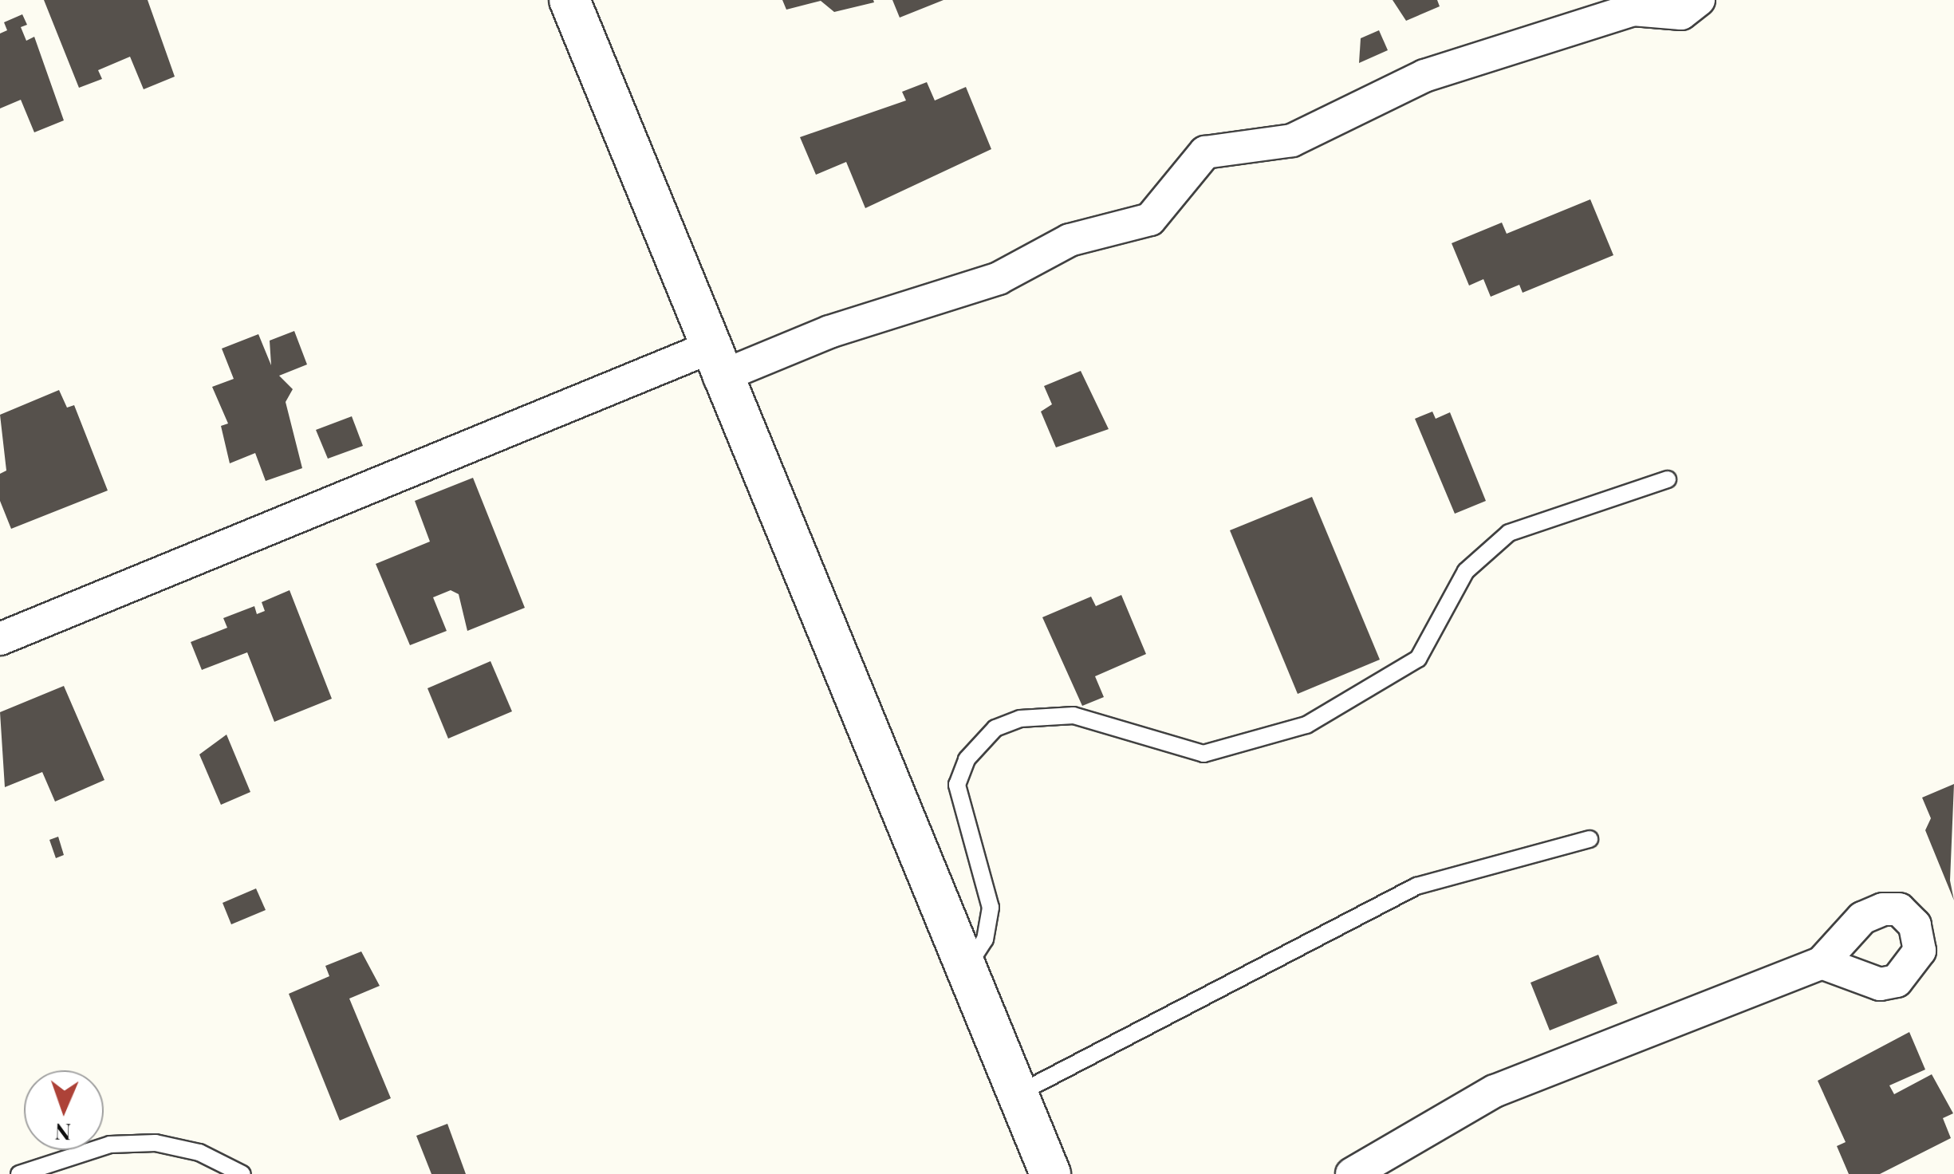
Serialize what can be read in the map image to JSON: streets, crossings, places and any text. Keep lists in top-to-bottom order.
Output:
{
  "north": "bottom"
}
